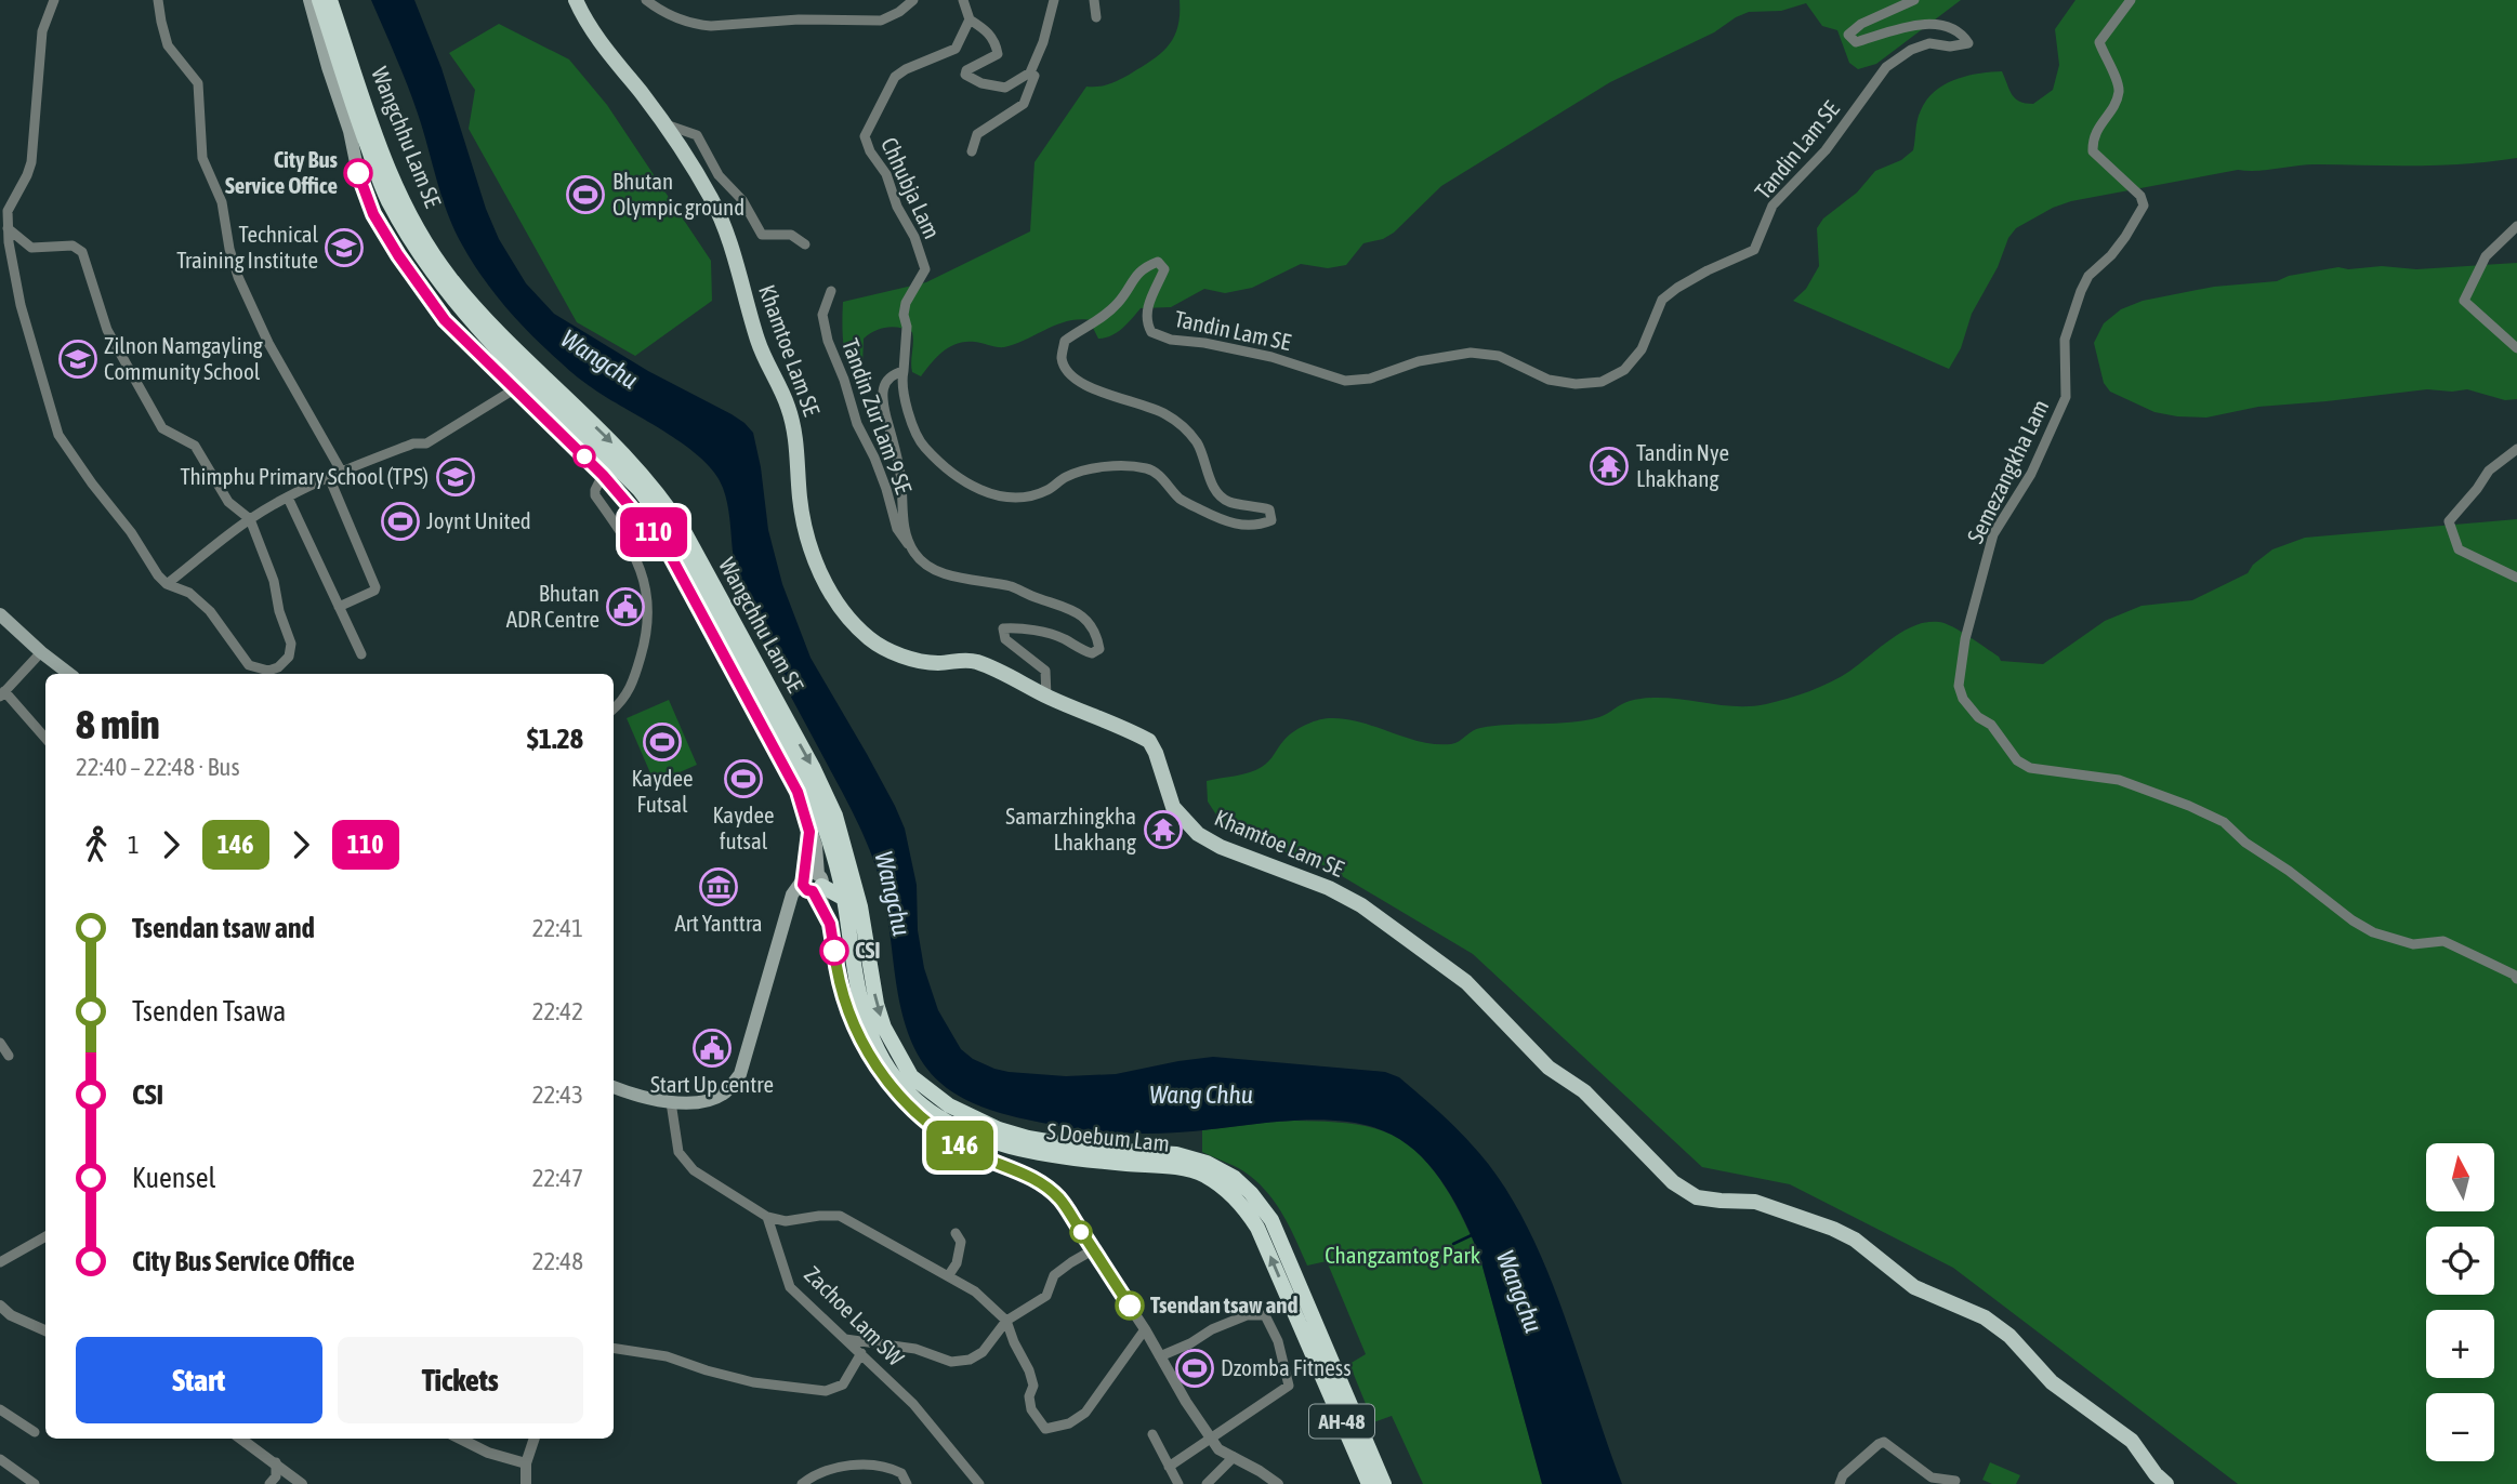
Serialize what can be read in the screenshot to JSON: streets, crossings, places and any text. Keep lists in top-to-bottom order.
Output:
{
  "streets": {
    "highway": ["Wangchhu Lam SE", "S Doebum Lam", "AH-48"],
    "main road": ["Khamtoe Lam SE"],
    "street": [
      "Tandin Lam SE",
      "Chhubja Lam",
      "Tandin Zur Lam 9 SE",
      "Semezangkha Lam",
      "Zachoe Lam SW"
    ]
  },
  "crossings": [
    ["Wangchhu Lam SE", "S Doebum Lam"],
    ["Tandin Lam SE", "Chhubja Lam"]
  ],
  "water": ["Wangchu", "Wang Chhu"],
  "parks": ["Changzamtog Park"],
  "places": {
    "other": ["City Bus Service Office", "CSI", "Tsendan tsaw and"],
    "sports": [
      "Bhutan Olympic ground",
      "Joynt United",
      "Kaydee Futsal",
      "Kaydee futsal",
      "Dzomba Fitness"
    ],
    "school or university": ["Technical Training Institute", "Zilnon Namgayling Community School", "Thimphu Primary School (TPS)"],
    "temple": ["Tandin Nye Lhakhang", "Samarzhingkha Lhakhang"],
    "public building": ["Bhutan ADR Centre", "Start Up centre"],
    "museum": ["Art Yanttra"]
  },
  "lines": ["bus line 110", "bus line 146"],
  "north": "top",
  "page": {
    "on_map": ["146", "110"],
    "heading": ["8 min", "22:40 – 22:48 · Bus", "$1.28"],
    "legs": ["1", "146", "110"],
    "list": [
      {
        "name": "Tsendan tsaw and",
        "value": "22:41"
      },
      {
        "name": "Tsenden Tsawa",
        "value": "22:42"
      },
      {
        "name": "CSI",
        "value": "22:43"
      },
      {
        "name": "Kuensel",
        "value": "22:47"
      },
      {
        "name": "City Bus Service Office",
        "value": "22:48"
      }
    ],
    "map_buttons": ["+", "−"],
    "buttons": ["Start", "Tickets"]
  }
}
